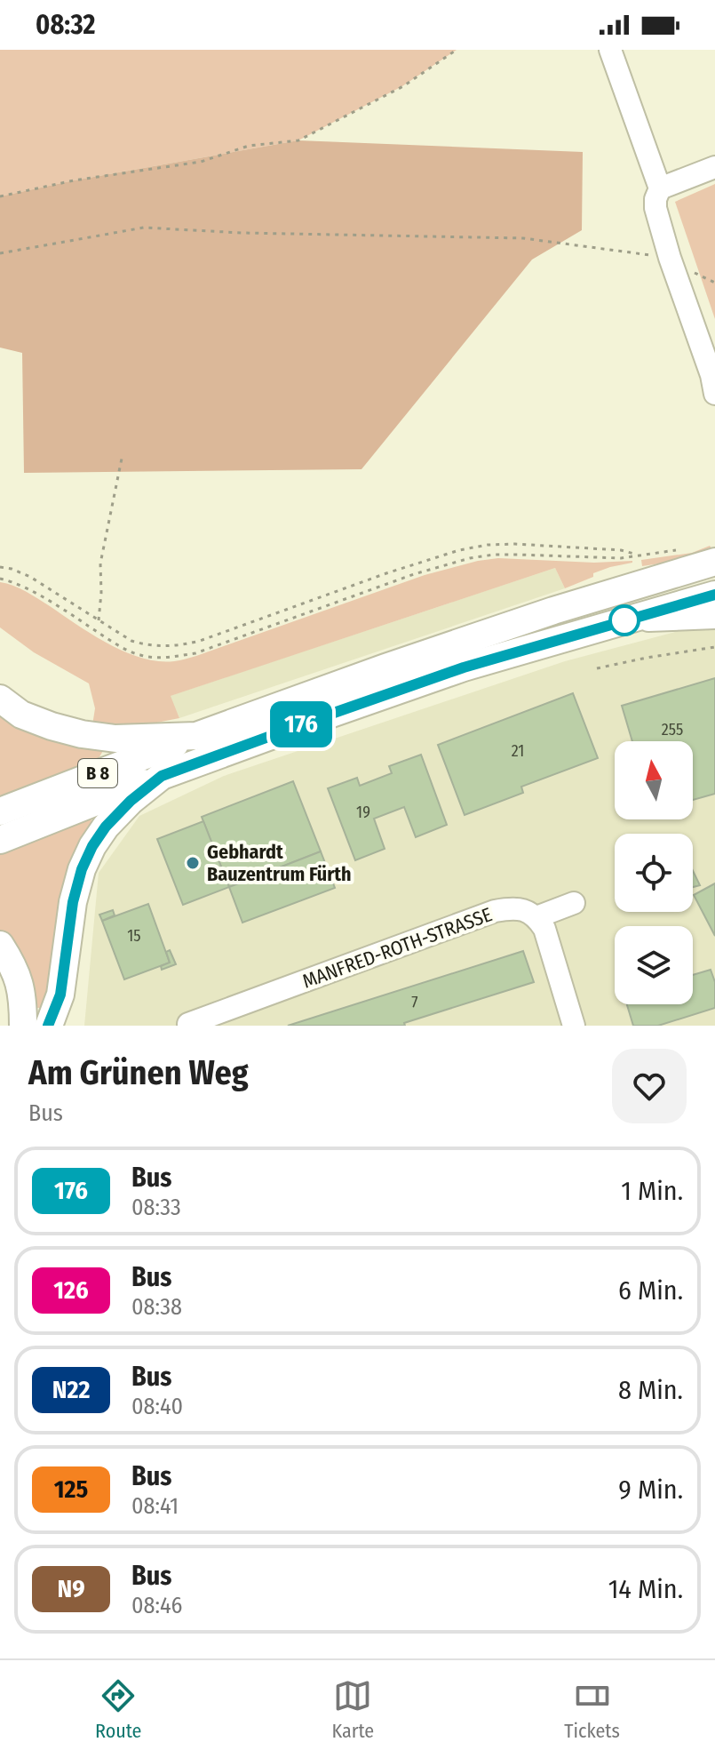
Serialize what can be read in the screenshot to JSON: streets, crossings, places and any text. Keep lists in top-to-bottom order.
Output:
{
  "streets": {
    "main road": ["B 8"],
    "street": ["MANFRED-ROTH-STRASSE"]
  },
  "places": ["Gebhardt Bauzentrum Fürth"],
  "lines": ["bus line 176"],
  "house_numbers": [
    "255",
    "21",
    "19",
    "15",
    "7"
  ],
  "north": "top",
  "page": {
    "status": "08:32",
    "on_map": "176",
    "heading": ["Am Grünen Weg", "Bus"],
    "list": [
      {
        "mark": "176",
        "name": "Bus",
        "note": "08:33",
        "value": "1 Min."
      },
      {
        "mark": "126",
        "name": "Bus",
        "note": "08:38",
        "value": "6 Min."
      },
      {
        "mark": "N22",
        "name": "Bus",
        "note": "08:40",
        "value": "8 Min."
      },
      {
        "mark": "125",
        "name": "Bus",
        "note": "08:41",
        "value": "9 Min."
      },
      {
        "mark": "N9",
        "name": "Bus",
        "note": "08:46",
        "value": "14 Min."
      }
    ],
    "tabs": ["Route", "Karte", "Tickets"]
  }
}
